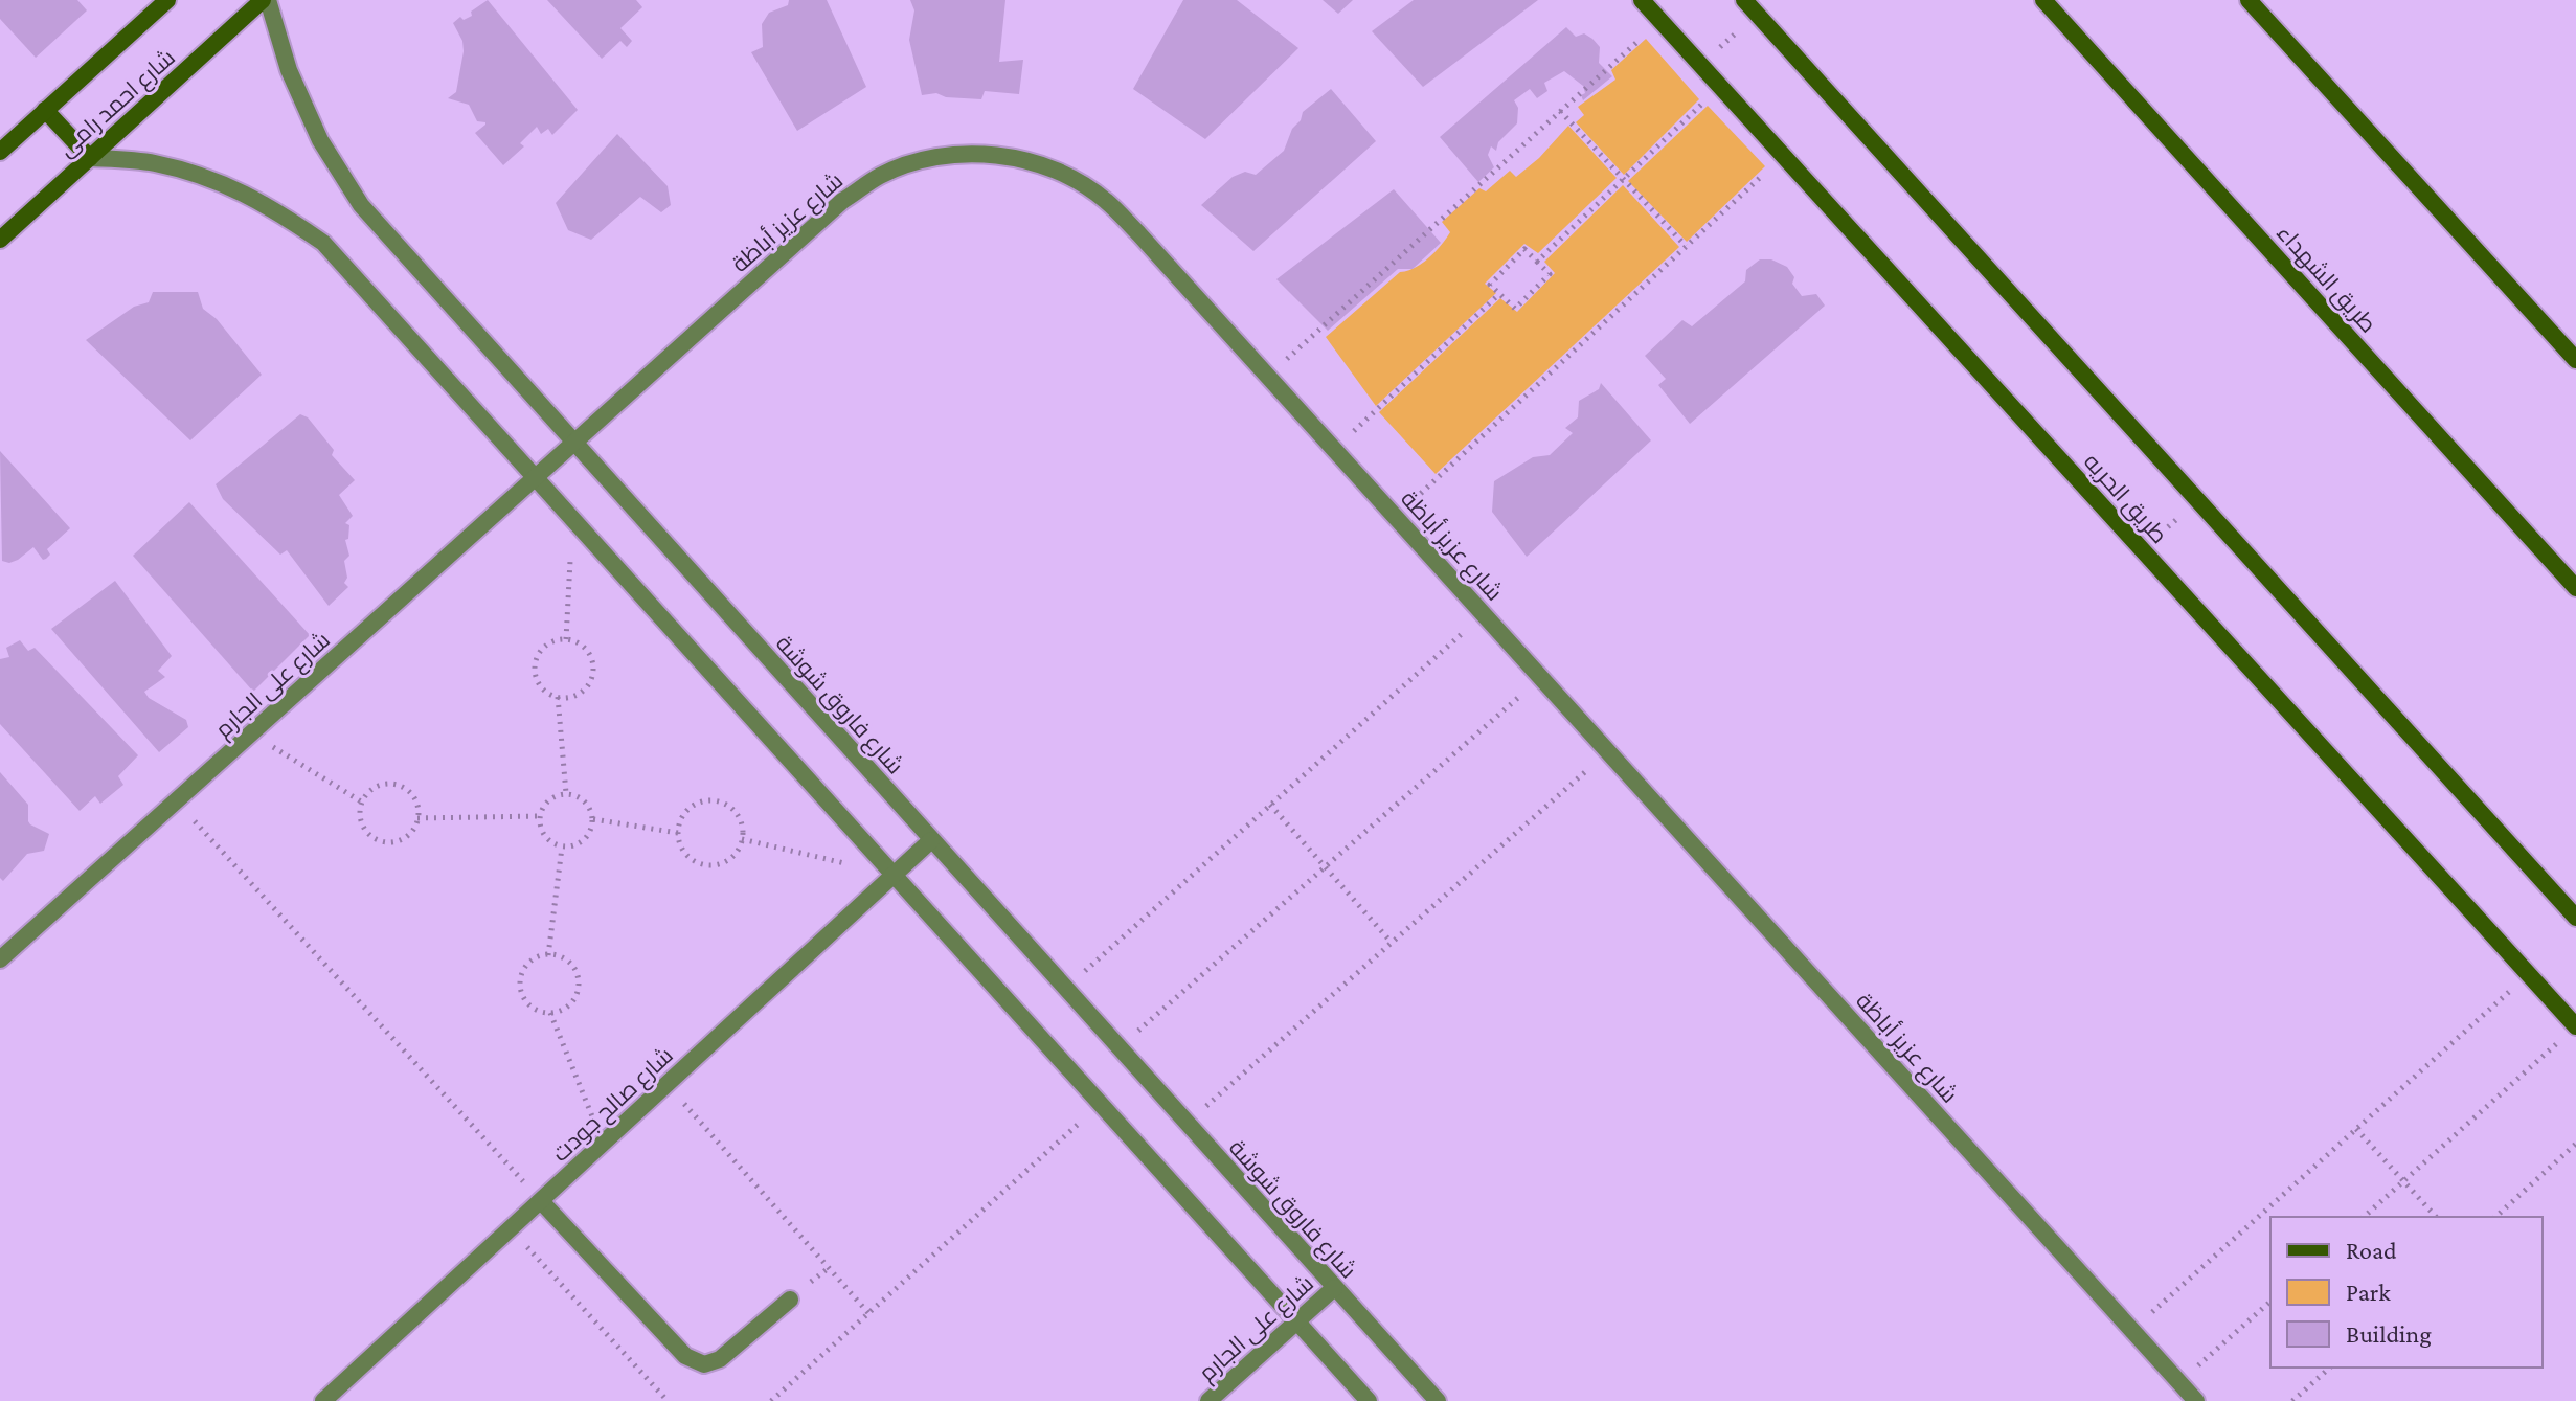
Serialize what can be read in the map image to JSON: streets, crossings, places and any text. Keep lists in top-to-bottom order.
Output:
{
  "streets": {
    "street": [
      "شارع احمد رامى",
      "شارع عزيز أباظة",
      "طريق الشهداء",
      "طريق الحريه",
      "شارع على الجارم",
      "شارع فاروق شوشة",
      "شارع صالح جودت"
    ]
  },
  "crossings": [
    ["شارع احمد رامى", "شارع فاروق شوشة"],
    ["شارع عزيز أباظة", "شارع على الجارم"],
    ["شارع عزيز أباظة", "شارع فاروق شوشة"],
    ["شارع على الجارم", "شارع فاروق شوشة"],
    ["شارع فاروق شوشة", "شارع صالح جودت"]
  ],
  "legend": ["Road", "Park", "Building"]
}
